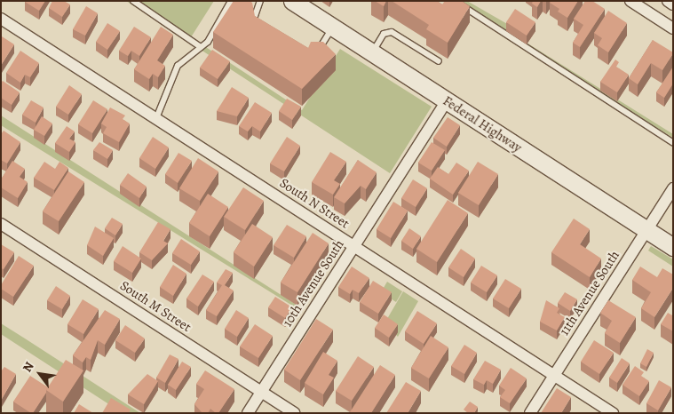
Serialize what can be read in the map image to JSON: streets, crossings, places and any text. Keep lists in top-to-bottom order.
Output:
{
  "streets": {
    "main road": ["Federal Highway"],
    "street": [
      "South N Street",
      "10th Avenue South",
      "11th Avenue South",
      "South M Street"
    ]
  },
  "crossings": [
    ["Federal Highway", "10th Avenue South"],
    ["Federal Highway", "11th Avenue South"],
    ["South N Street", "10th Avenue South"],
    ["South N Street", "11th Avenue South"],
    ["10th Avenue South", "South M Street"]
  ],
  "north": "top left"
}
